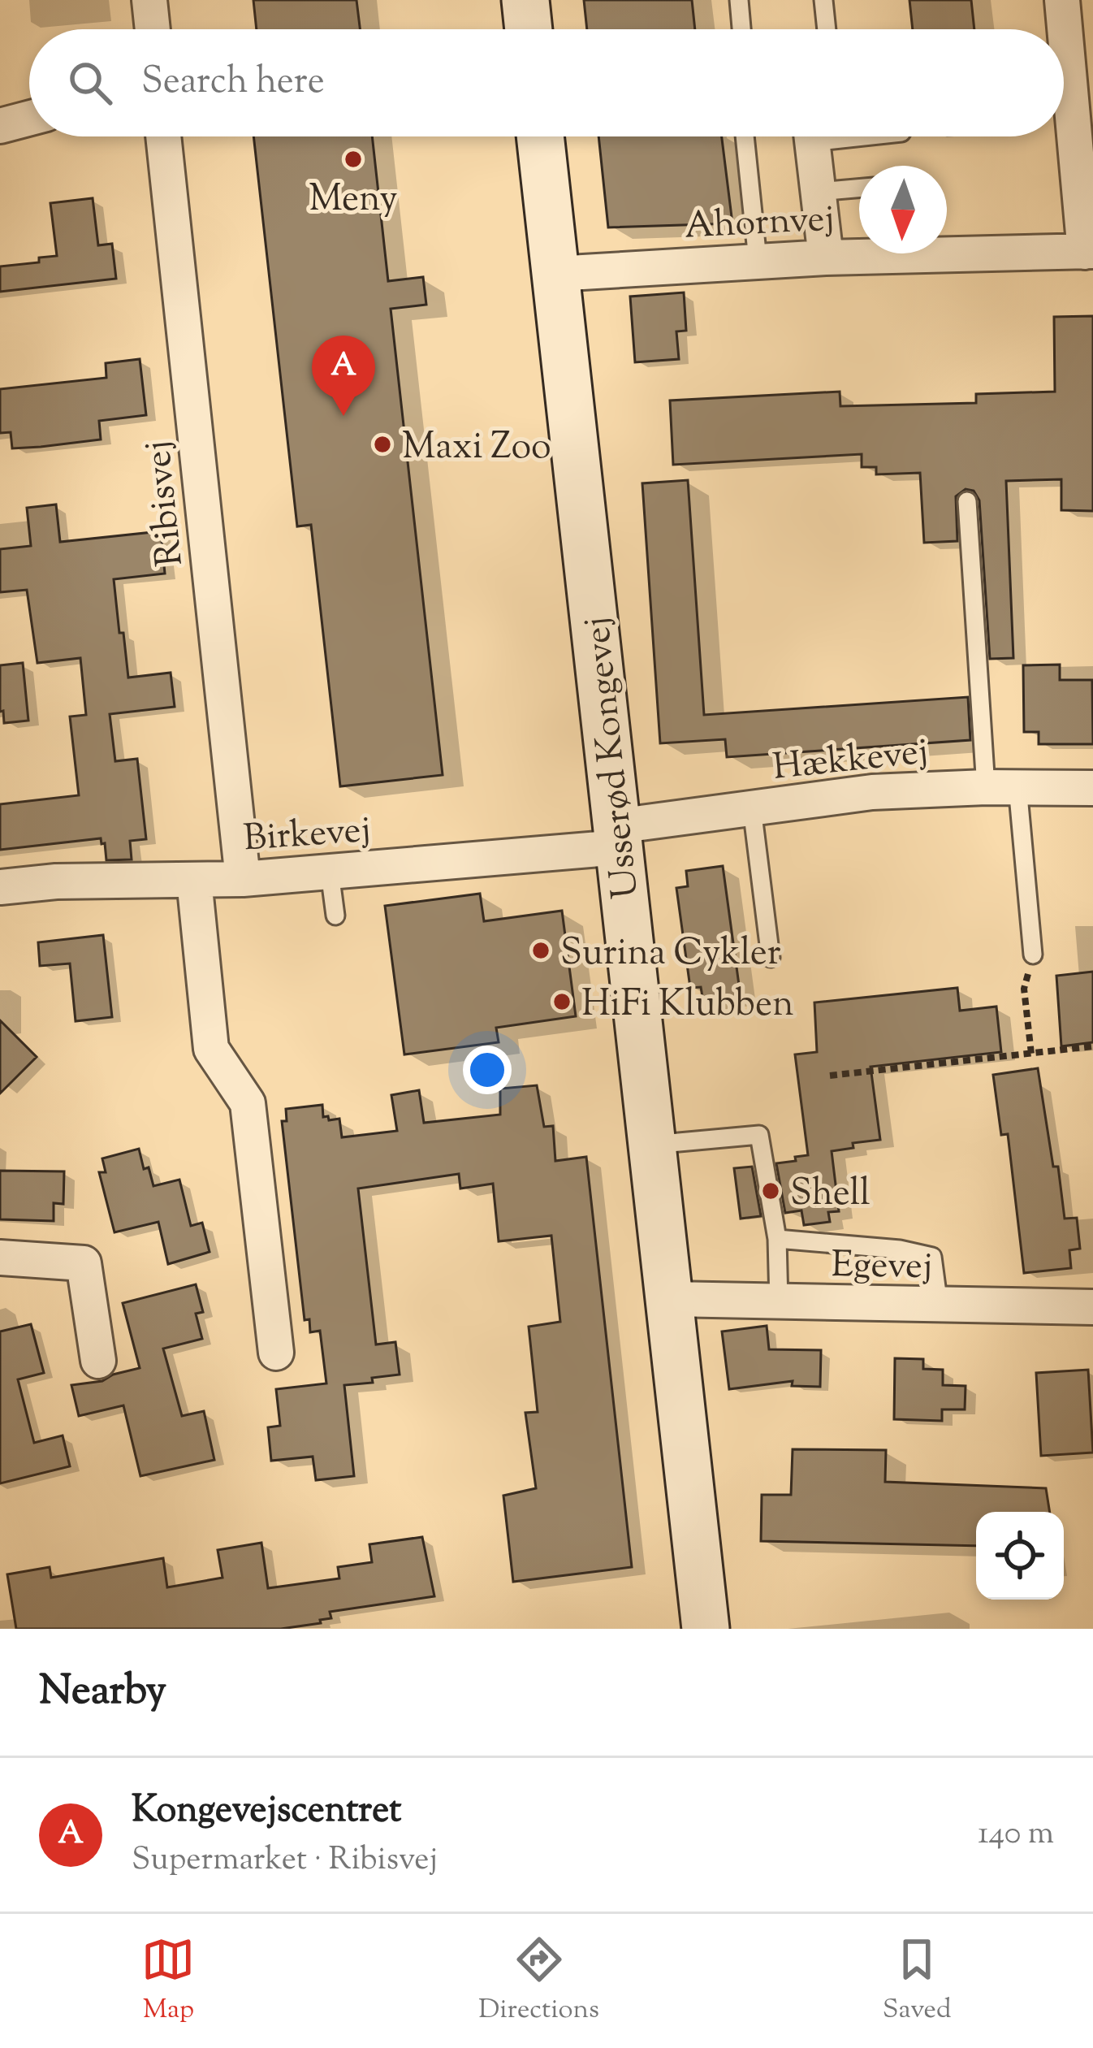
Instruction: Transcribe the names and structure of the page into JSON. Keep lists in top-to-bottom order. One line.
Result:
{"streets":{"main road":["Usserød Kongevej"],"street":["Ahornvej","Ribisvej","Hækkevej","Birkevej","Egevej"]},"crossings":[["Ahornvej","Usserød Kongevej"],["Ribisvej","Birkevej"],["Hækkevej","Usserød Kongevej"],["Hækkevej","Birkevej"],["Usserød Kongevej","Birkevej"],["Usserød Kongevej","Egevej"]],"places":["Meny","Maxi Zoo","Surina Cykler","HiFi Klubben","Shell"],"north":"bottom","page":{"search":"Search here","pins":"A","heading":"Nearby","list":[{"mark":"A","name":"Kongevejscentret","note":"Supermarket · Ribisvej","value":"140 m"}],"nav":["Map","Directions","Saved"]}}
